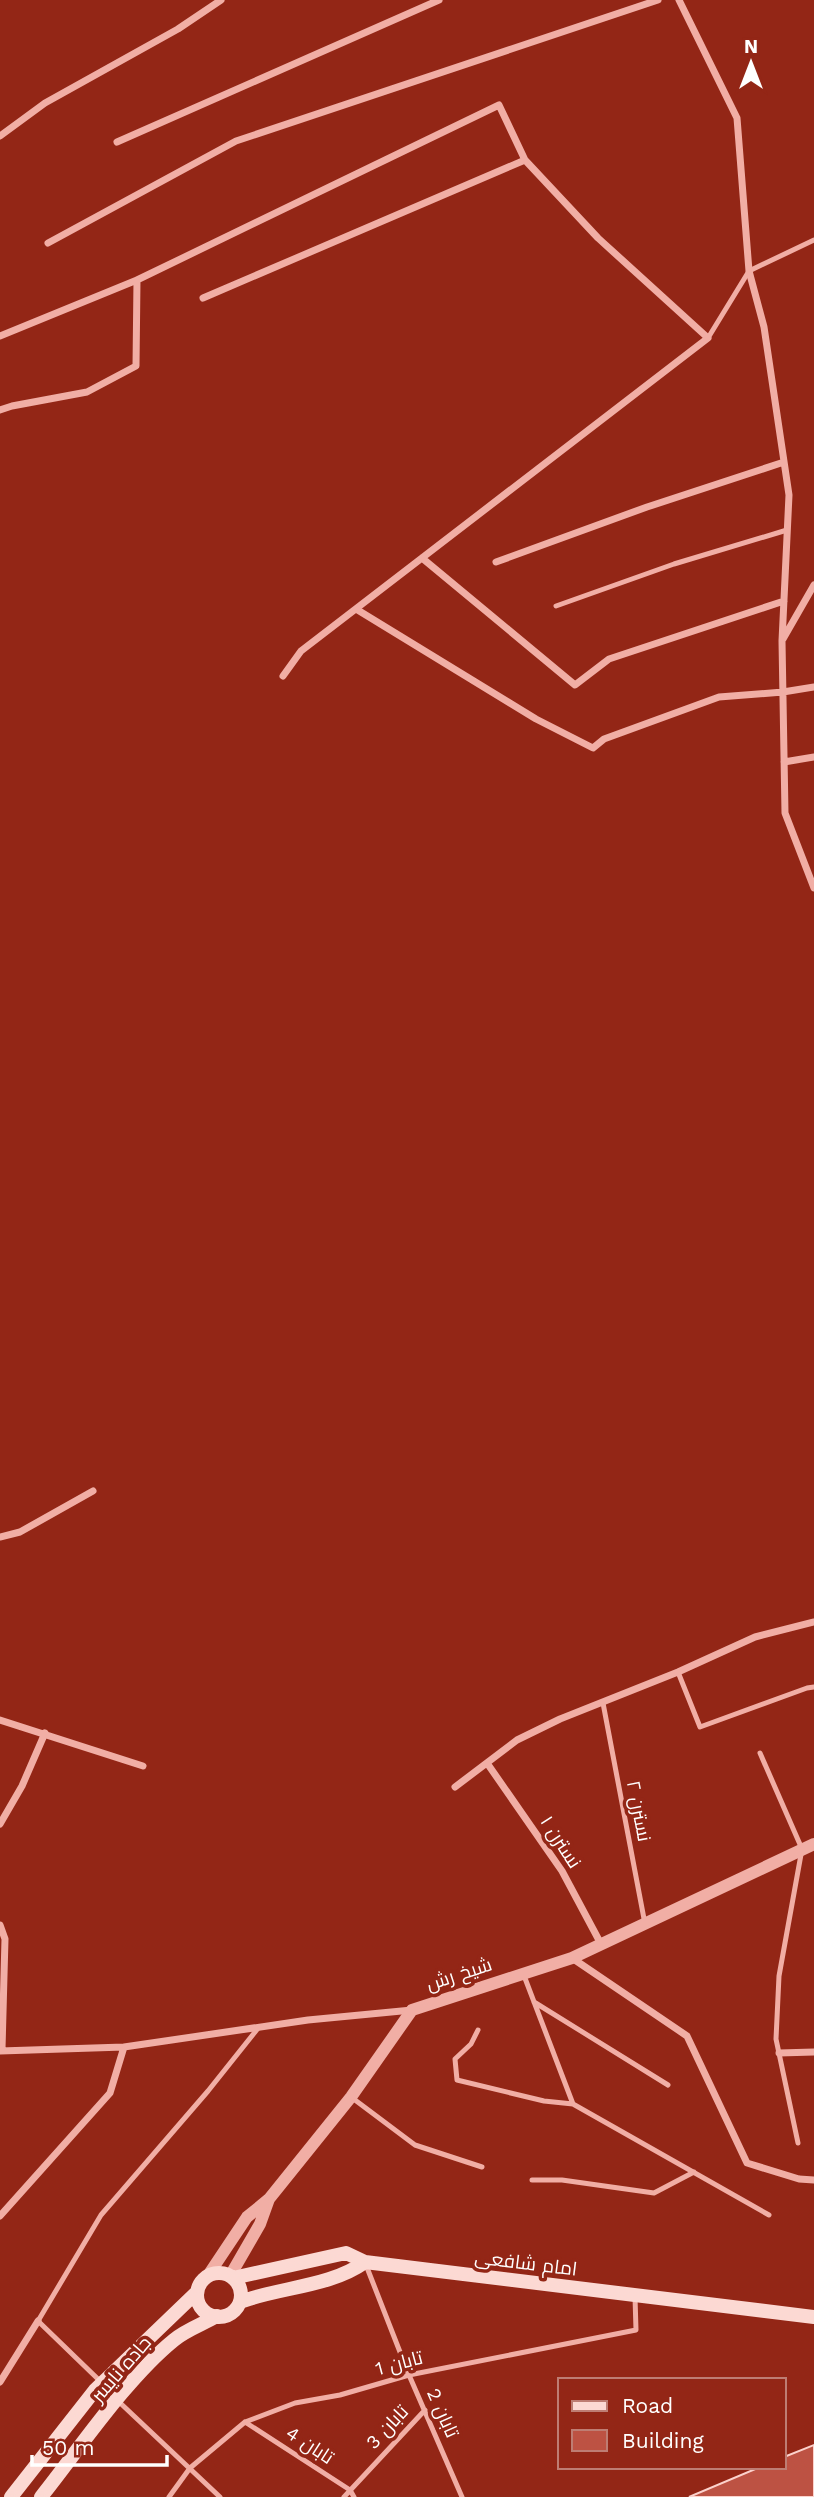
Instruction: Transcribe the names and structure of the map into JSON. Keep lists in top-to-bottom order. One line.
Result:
{"streets":{"main road":["امام شافعی","جاده نایسر"],"street":["نسترن ۱","شیخ رش"],"lane":["نسترن ۲","تابان 1","تابان 2","تابان 3","تابان 4"]},"crossings":[["نسترن ۲","شیخ رش"],["نسترن ۱","شیخ رش"],["شیخ رش","امام شافعی"],["شیخ رش","جاده نایسر"],["امام شافعی","تابان 1"],["امام شافعی","جاده نایسر"],["امام شافعی","تابان 2"],["تابان 1","تابان 2"],["تابان 1","تابان 4"],["تابان 2","تابان 3"],["تابان 3","تابان 4"]],"legend":["Road","Building"],"scale_bar":"50 m","north":"top"}
